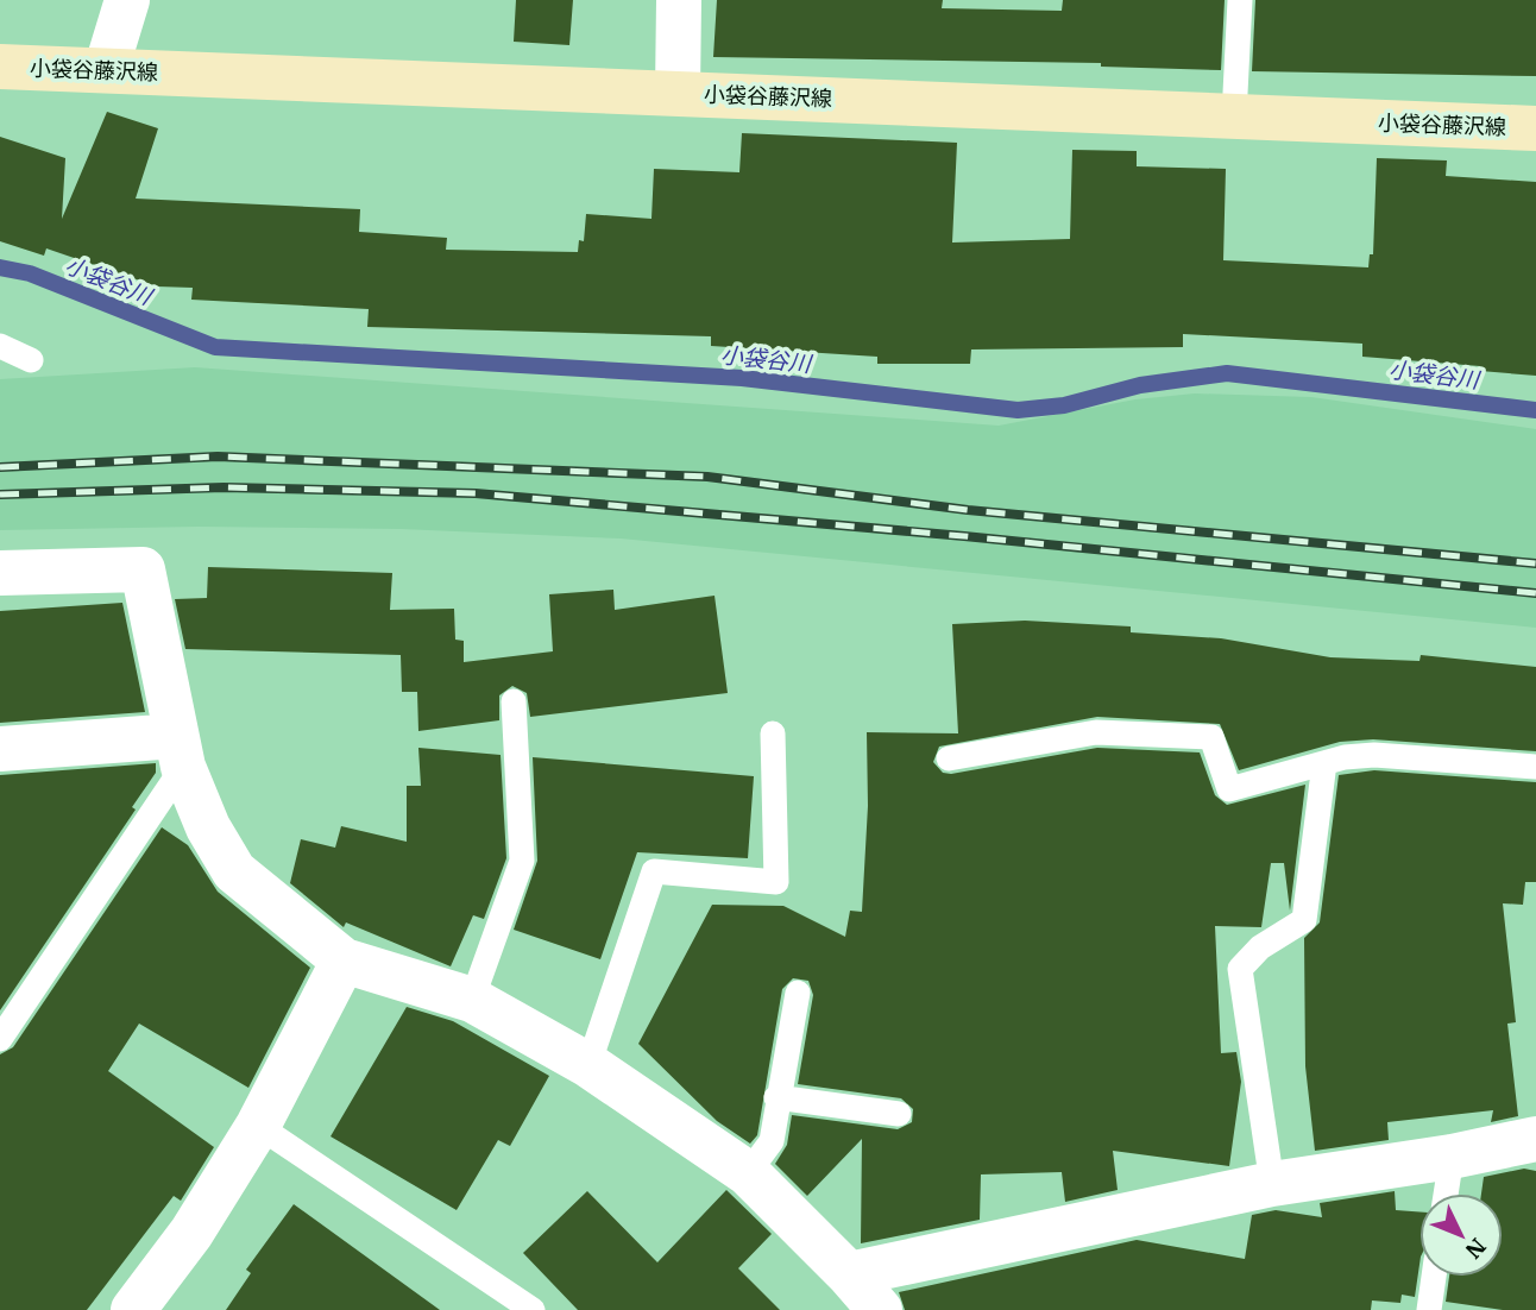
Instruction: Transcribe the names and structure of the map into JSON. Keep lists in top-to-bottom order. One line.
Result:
{"streets":{"main road":["小袋谷藤沢線"]},"water":["小袋谷川"],"north":"bottom right"}
